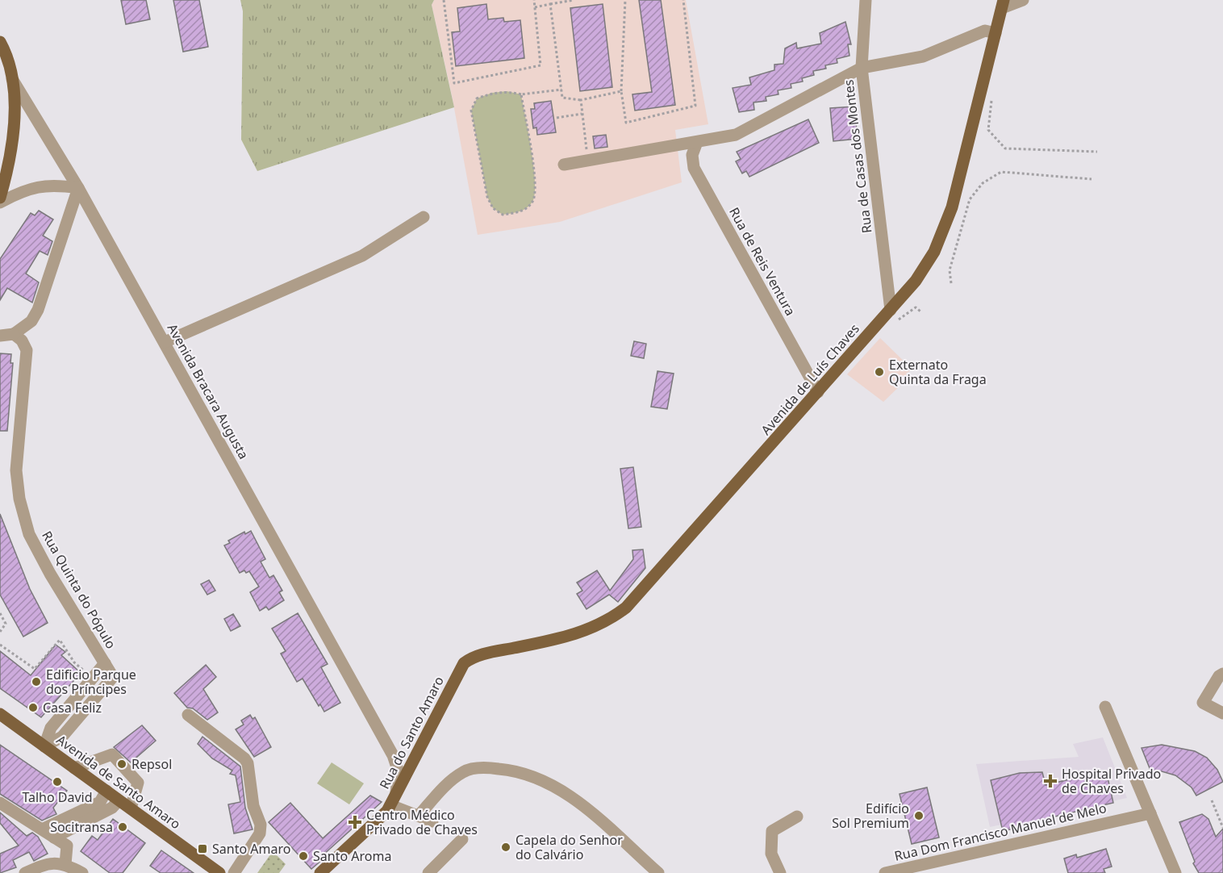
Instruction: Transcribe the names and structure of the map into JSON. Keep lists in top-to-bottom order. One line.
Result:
{"streets":{"main road":["Avenida de Luís Chaves","Avenida Bracara Augusta","Rua do Santo Amaro","Avenida de Santo Amaro"],"street":["Rua de Casas dos Montes","Rua de Reis Ventura","Rua Quinta do Pópulo","Rua Dom Francisco Manuel de Melo"]},"crossings":[["Rua de Casas dos Montes","Avenida de Luís Chaves"],["Rua de Reis Ventura","Avenida de Luís Chaves"],["Avenida de Luís Chaves","Rua do Santo Amaro"],["Avenida Bracara Augusta","Rua do Santo Amaro"],["Rua Quinta do Pópulo","Avenida de Santo Amaro"]],"places":{"other":["Externato Quinta da Fraga","Edificio Parque dos Príncipes","Casa Feliz","Repsol","Talho David","Edifício Sol Premium","Socitransa","Capela do Senhor do Calvário","Santo Aroma"],"health":["Hospital Privado de Chaves","Centro Médico Privado de Chaves"],"transit":["Santo Amaro"]}}
